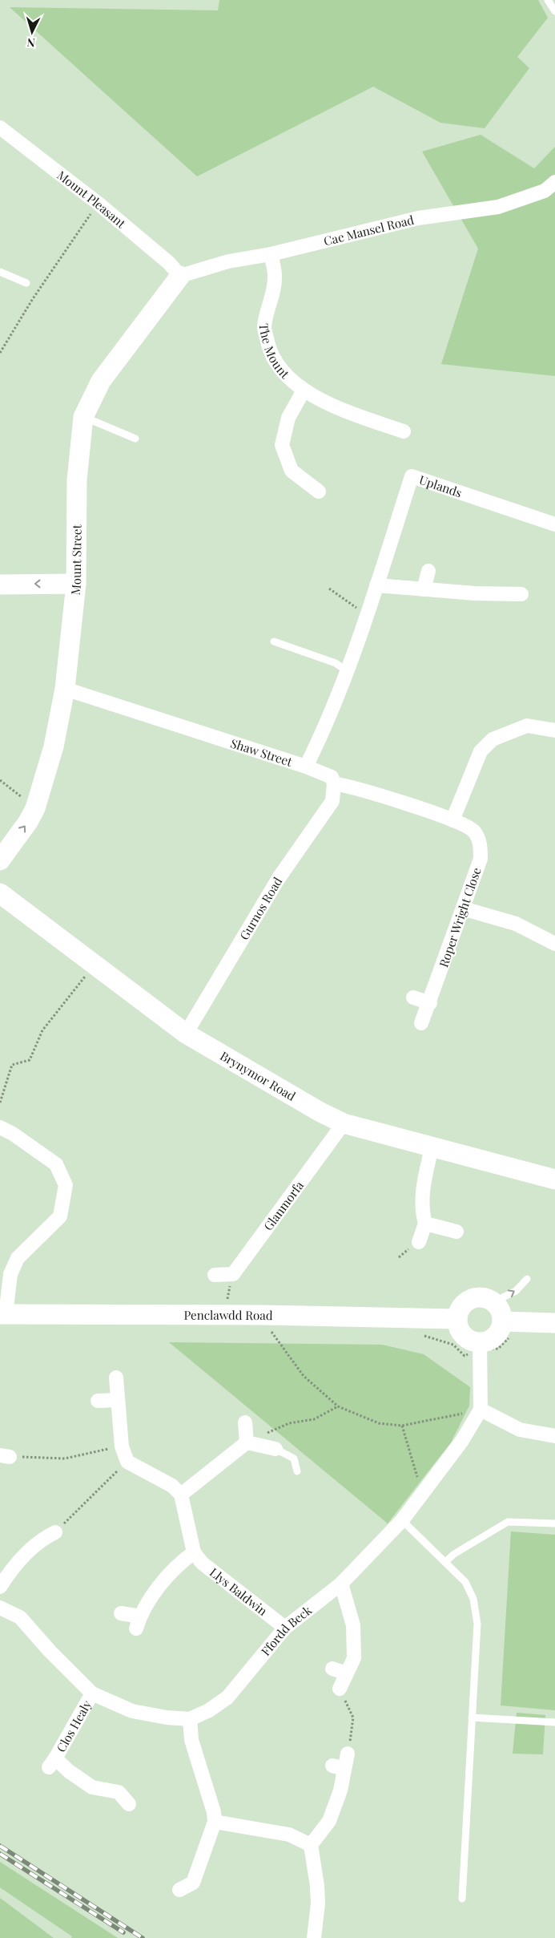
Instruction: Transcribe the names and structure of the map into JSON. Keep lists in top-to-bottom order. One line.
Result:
{"streets":{"street":["Mount Pleasant","Cae Mansel Road","The Mount","Uplands","Mount Street","Shaw Street","Gurnos Road","Roper Wright Close","Brynymor Road","Glanmorfa","Penclawdd Road","Llys Baldwin","Ffordd Beck","Clos Healy"]},"crossings":[["Mount Pleasant","Cae Mansel Road"],["Mount Pleasant","Mount Street"],["Cae Mansel Road","The Mount"],["Cae Mansel Road","Mount Street"],["Uplands","Shaw Street"],["Mount Street","Shaw Street"],["Shaw Street","Gurnos Road"],["Shaw Street","Roper Wright Close"],["Gurnos Road","Brynymor Road"],["Brynymor Road","Glanmorfa"],["Llys Baldwin","Ffordd Beck"],["Ffordd Beck","Clos Healy"]],"north":"bottom"}
